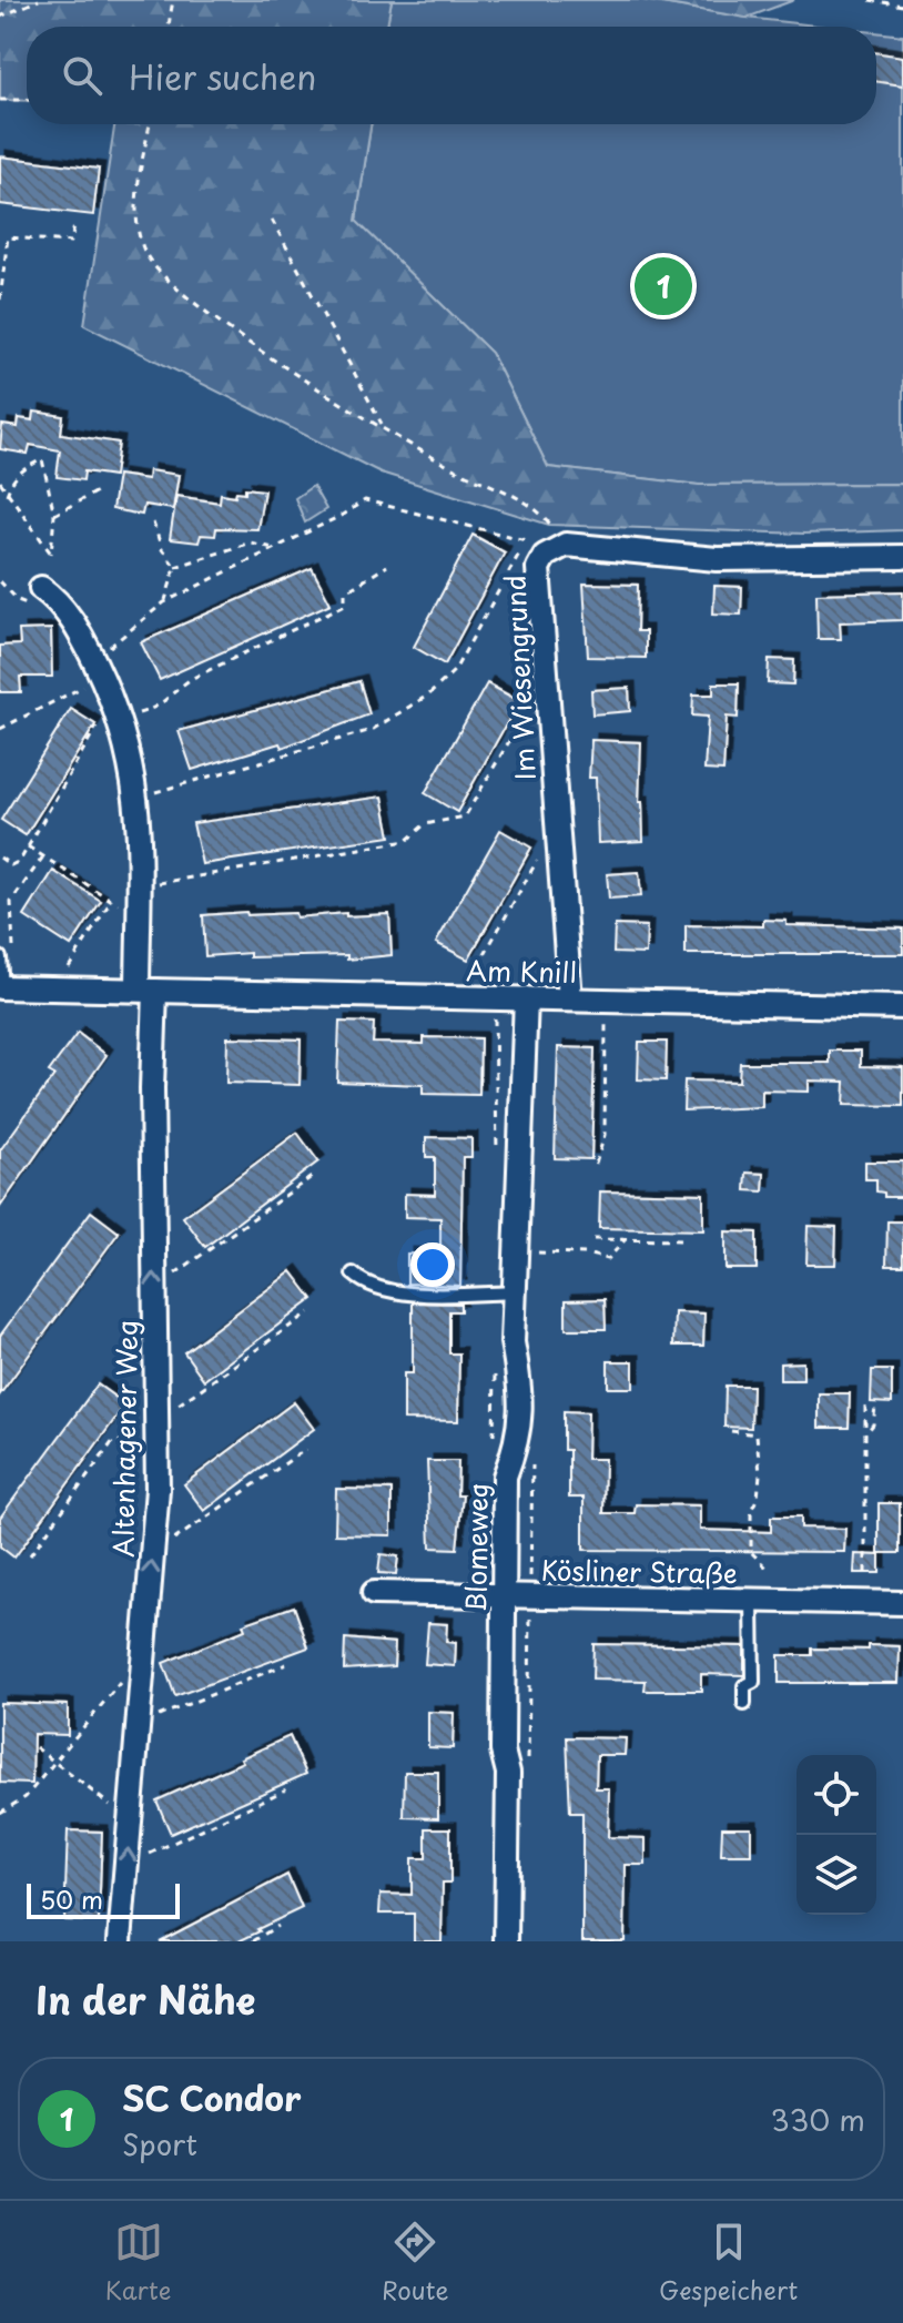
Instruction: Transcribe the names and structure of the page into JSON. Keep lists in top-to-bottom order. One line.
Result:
{"streets":{"street":["Im Wiesengrund","Am Knill","Altenhagener Weg","Blomeweg","Kösliner Straße"]},"crossings":[["Im Wiesengrund","Am Knill"],["Am Knill","Altenhagener Weg"],["Am Knill","Blomeweg"],["Blomeweg","Kösliner Straße"]],"one_way":["Altenhagener Weg"],"scale_bar":"50 m","page":{"search":"Hier suchen","pins":"1","scale":"50 m","heading":"In der Nähe","list":[{"mark":"1","name":"SC Condor","note":"Sport","value":"330 m"}],"nav":["Karte","Route","Gespeichert"]}}
